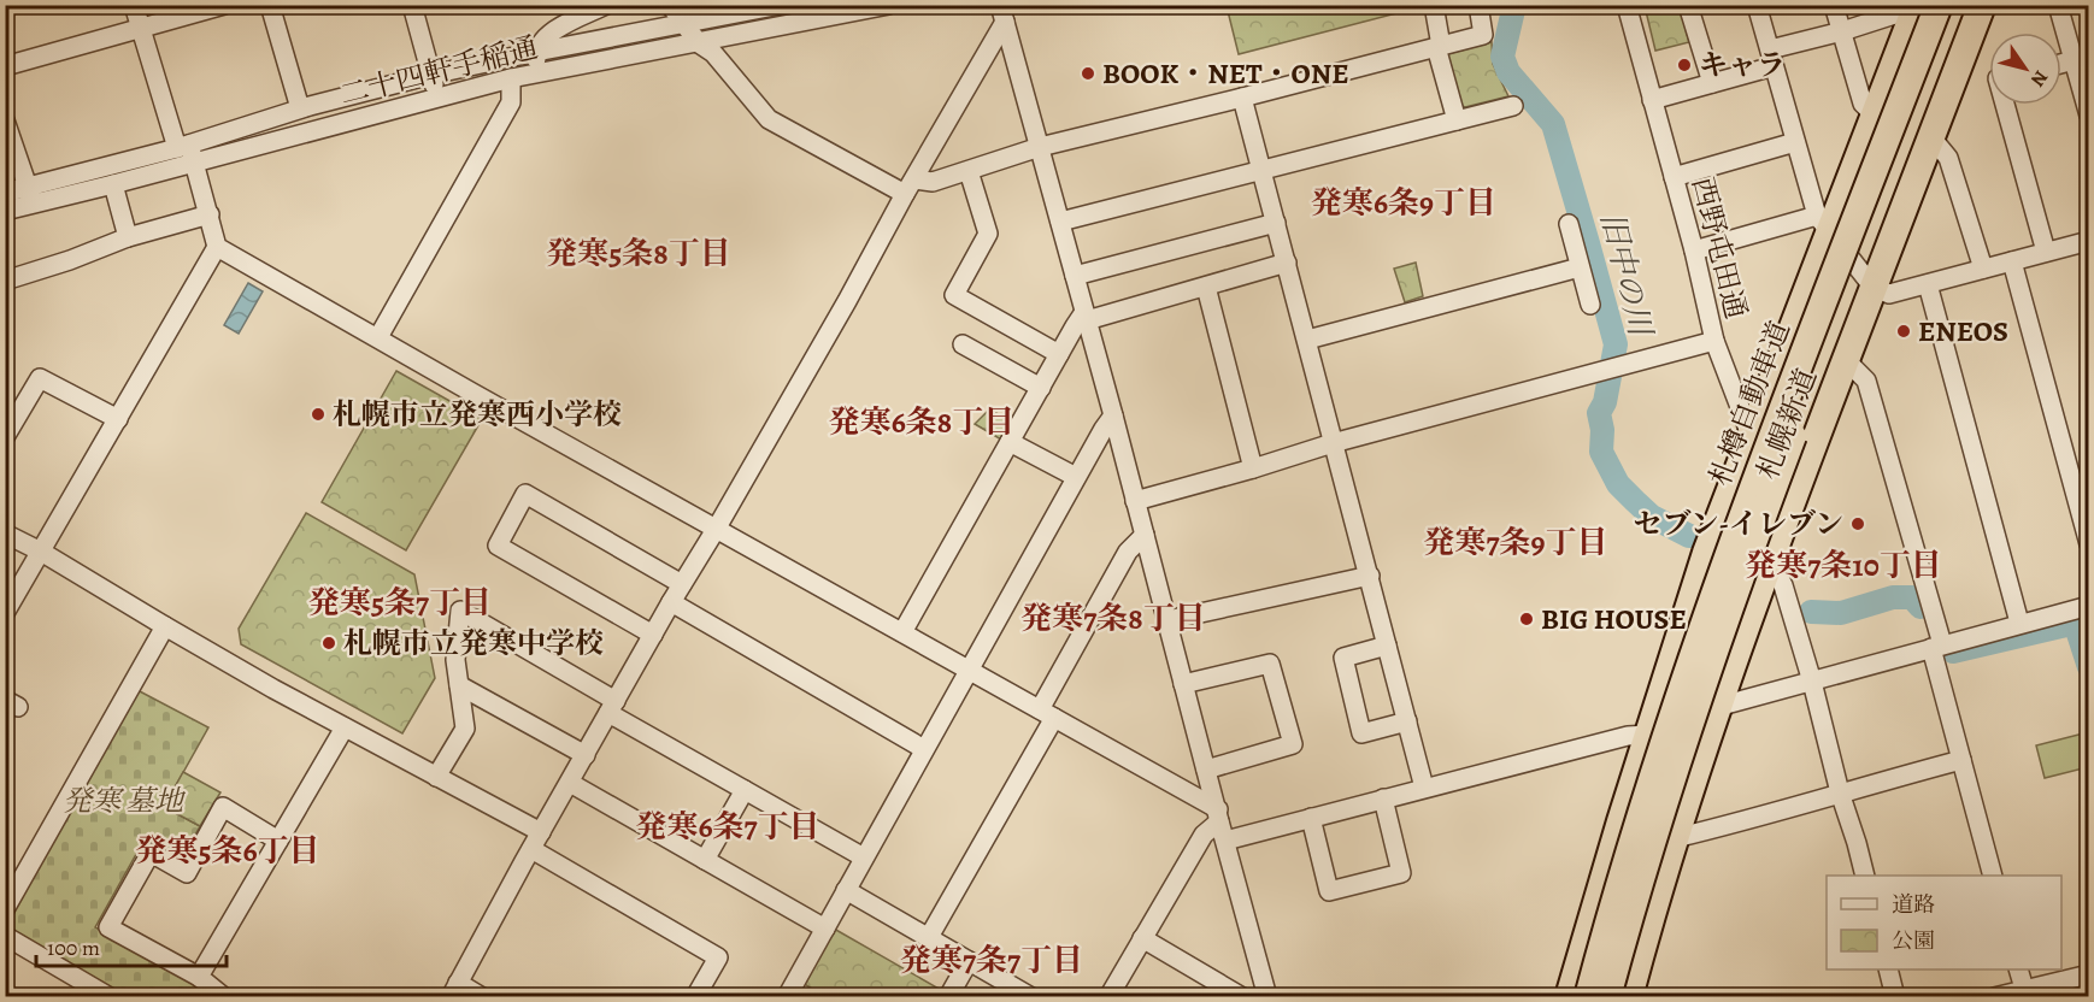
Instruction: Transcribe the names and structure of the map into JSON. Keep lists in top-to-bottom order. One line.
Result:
{"streets":{"highway":["札樽自動車道","札幌新道"],"street":["二十四軒手稲通","西野屯田通"]},"crossings":[["西野屯田通","札幌新道"],["札樽自動車道","札幌新道"]],"districts":["発寒6条9丁目","発寒5条8丁目","発寒6条8丁目","発寒7条9丁目","発寒7条10丁目","発寒5条7丁目","発寒7条8丁目","発寒6条7丁目","発寒5条6丁目","発寒7条7丁目"],"water":["旧中の川"],"parks":["発寒 墓地"],"places":["キャラ","BOOK・NET・ONE","ENEOS","札幌市立発寒西小学校","セブン-イレブン","BIG HOUSE","札幌市立発寒中学校"],"legend":["道路","公園"],"scale_bar":"100 m","north":"bottom right"}
